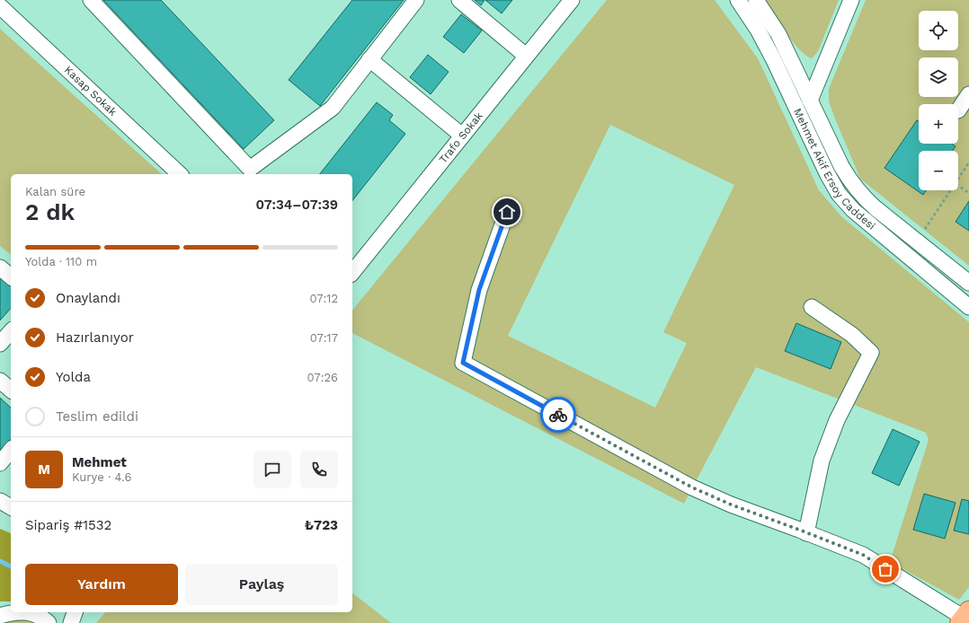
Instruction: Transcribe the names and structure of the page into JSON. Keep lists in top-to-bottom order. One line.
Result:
{"streets":{"street":["Kasap Sokak","Trafo Sokak","Mehmet Akif Ersoy Caddesi"]},"page":{"map_buttons":["+","−"],"heading":["2 dk","Kalan süre","07:34–07:39"],"panel":["Mehmet","Kurye · 4.6","Sipariş #1532","₺723"],"bar":"Yolda · 110 m","list":[["Onaylandı","07:12"],["Hazırlanıyor","07:17"],["Yolda","07:26"],"Teslim edildi"],"round":"M","buttons":["Yardım","Paylaş"]}}
